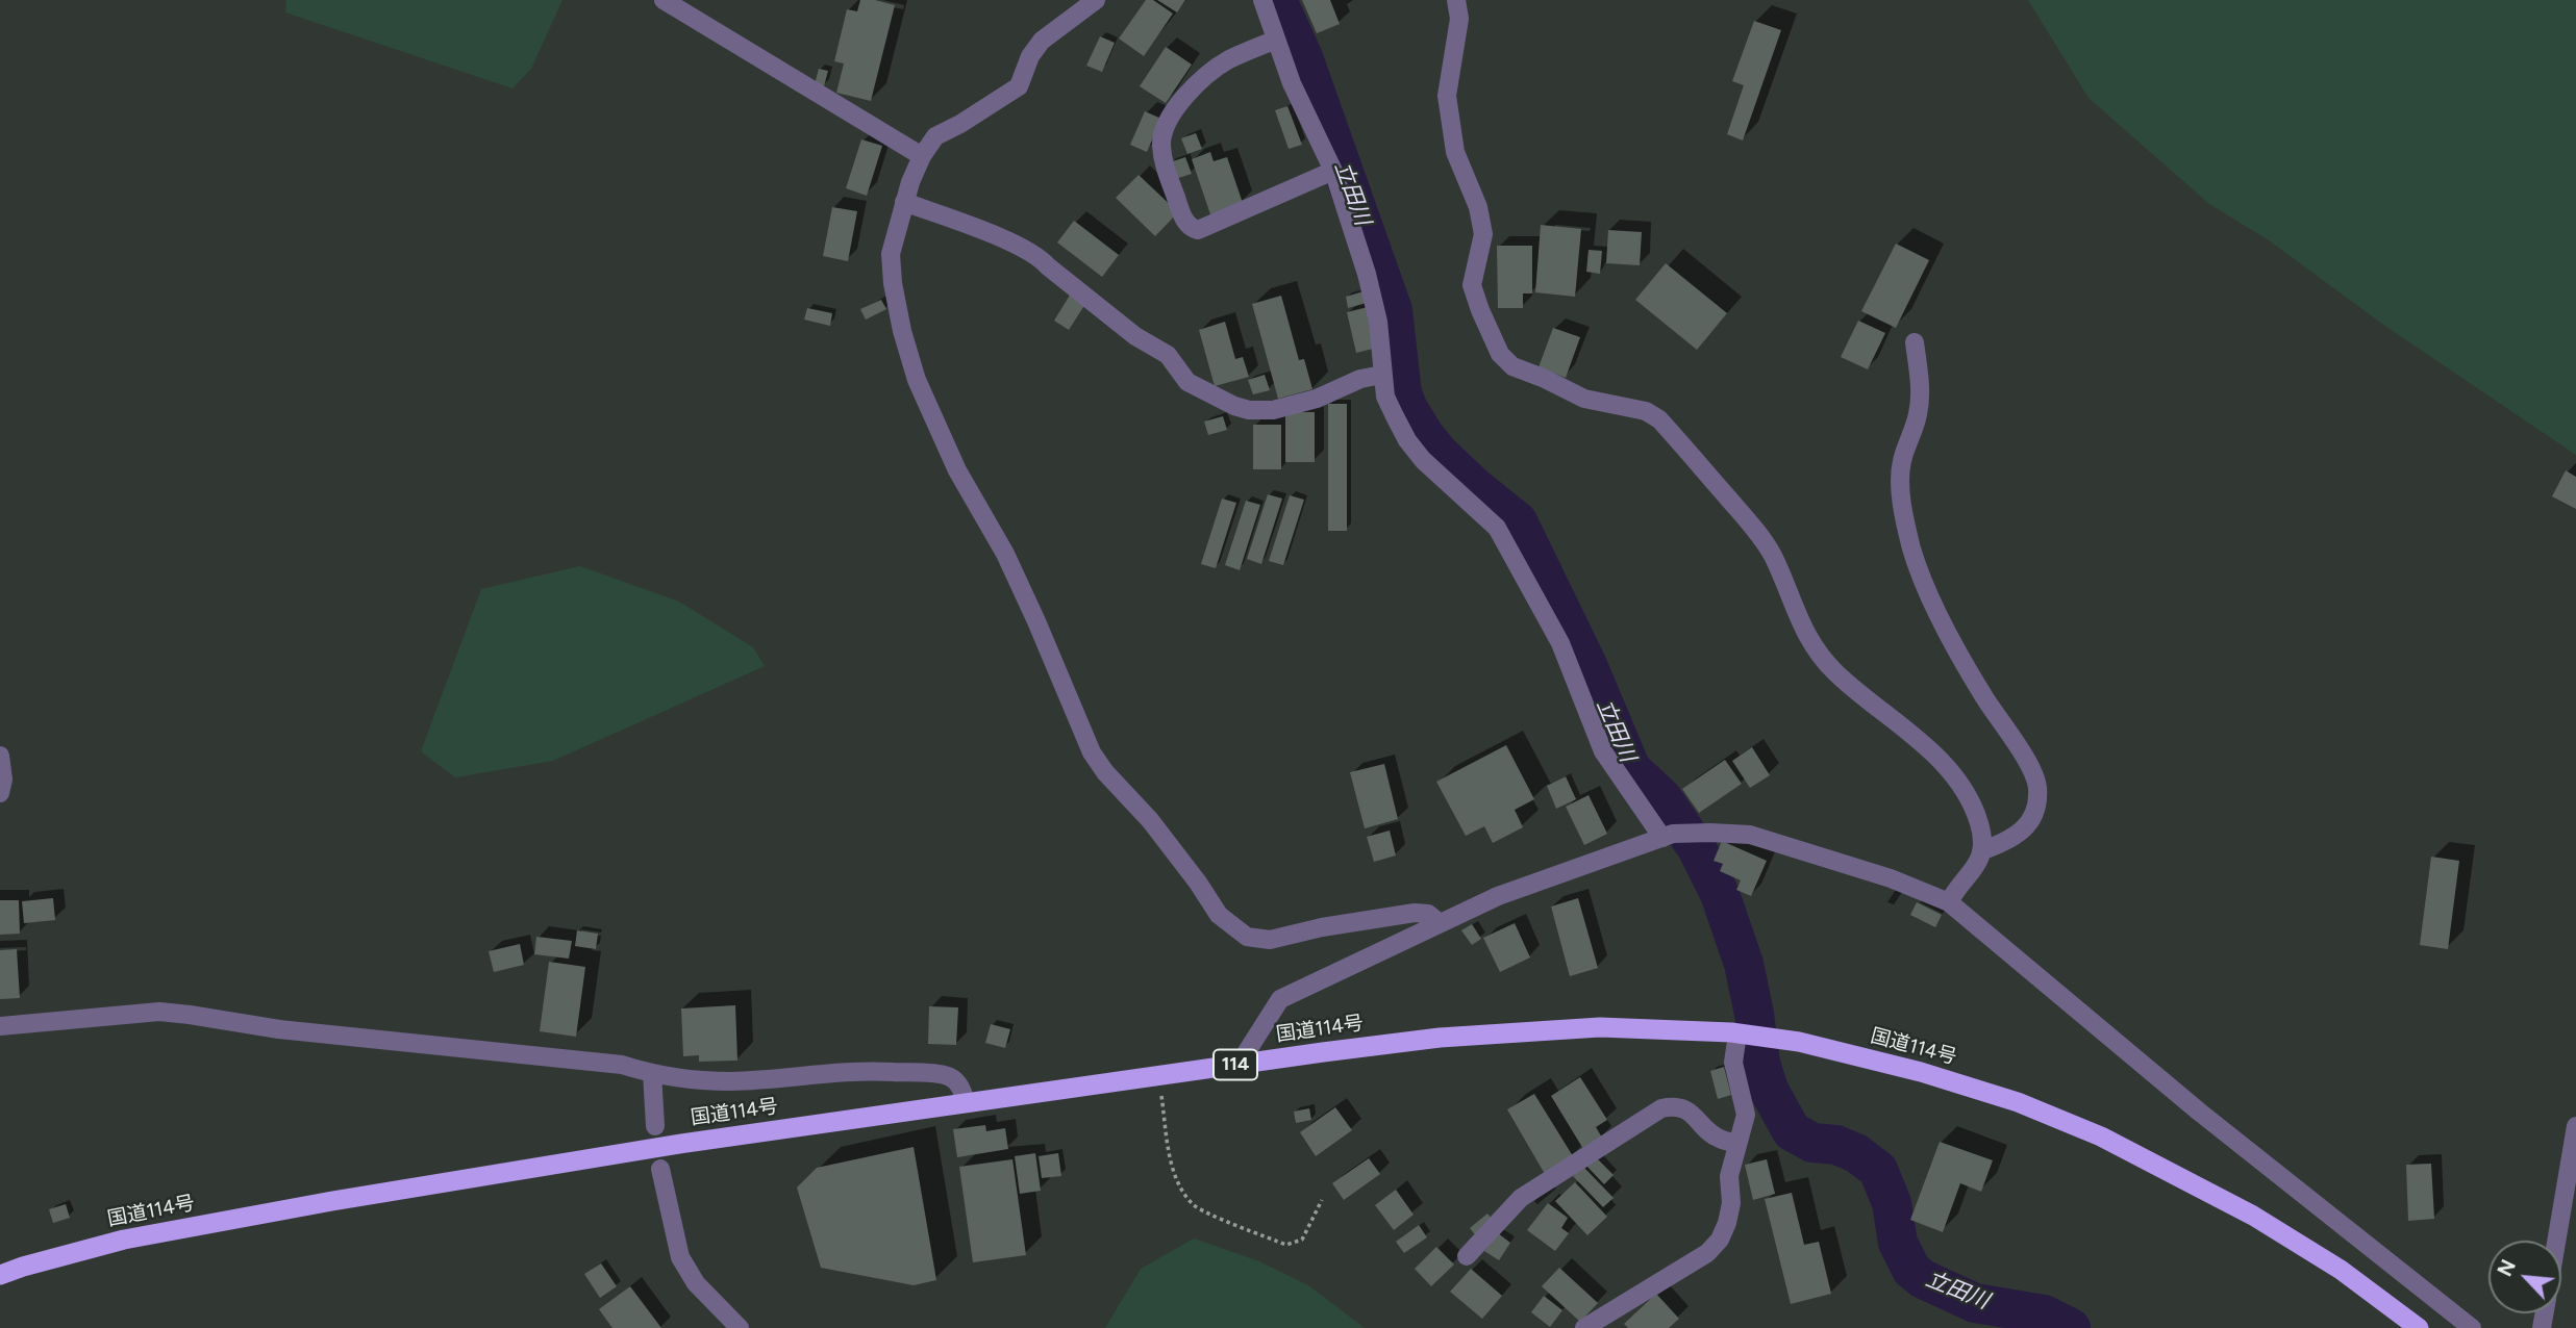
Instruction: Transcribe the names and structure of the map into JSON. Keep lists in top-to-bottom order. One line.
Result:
{"streets":{"highway":["国道114号","114"]},"water":["立田川"],"north":"top left"}
